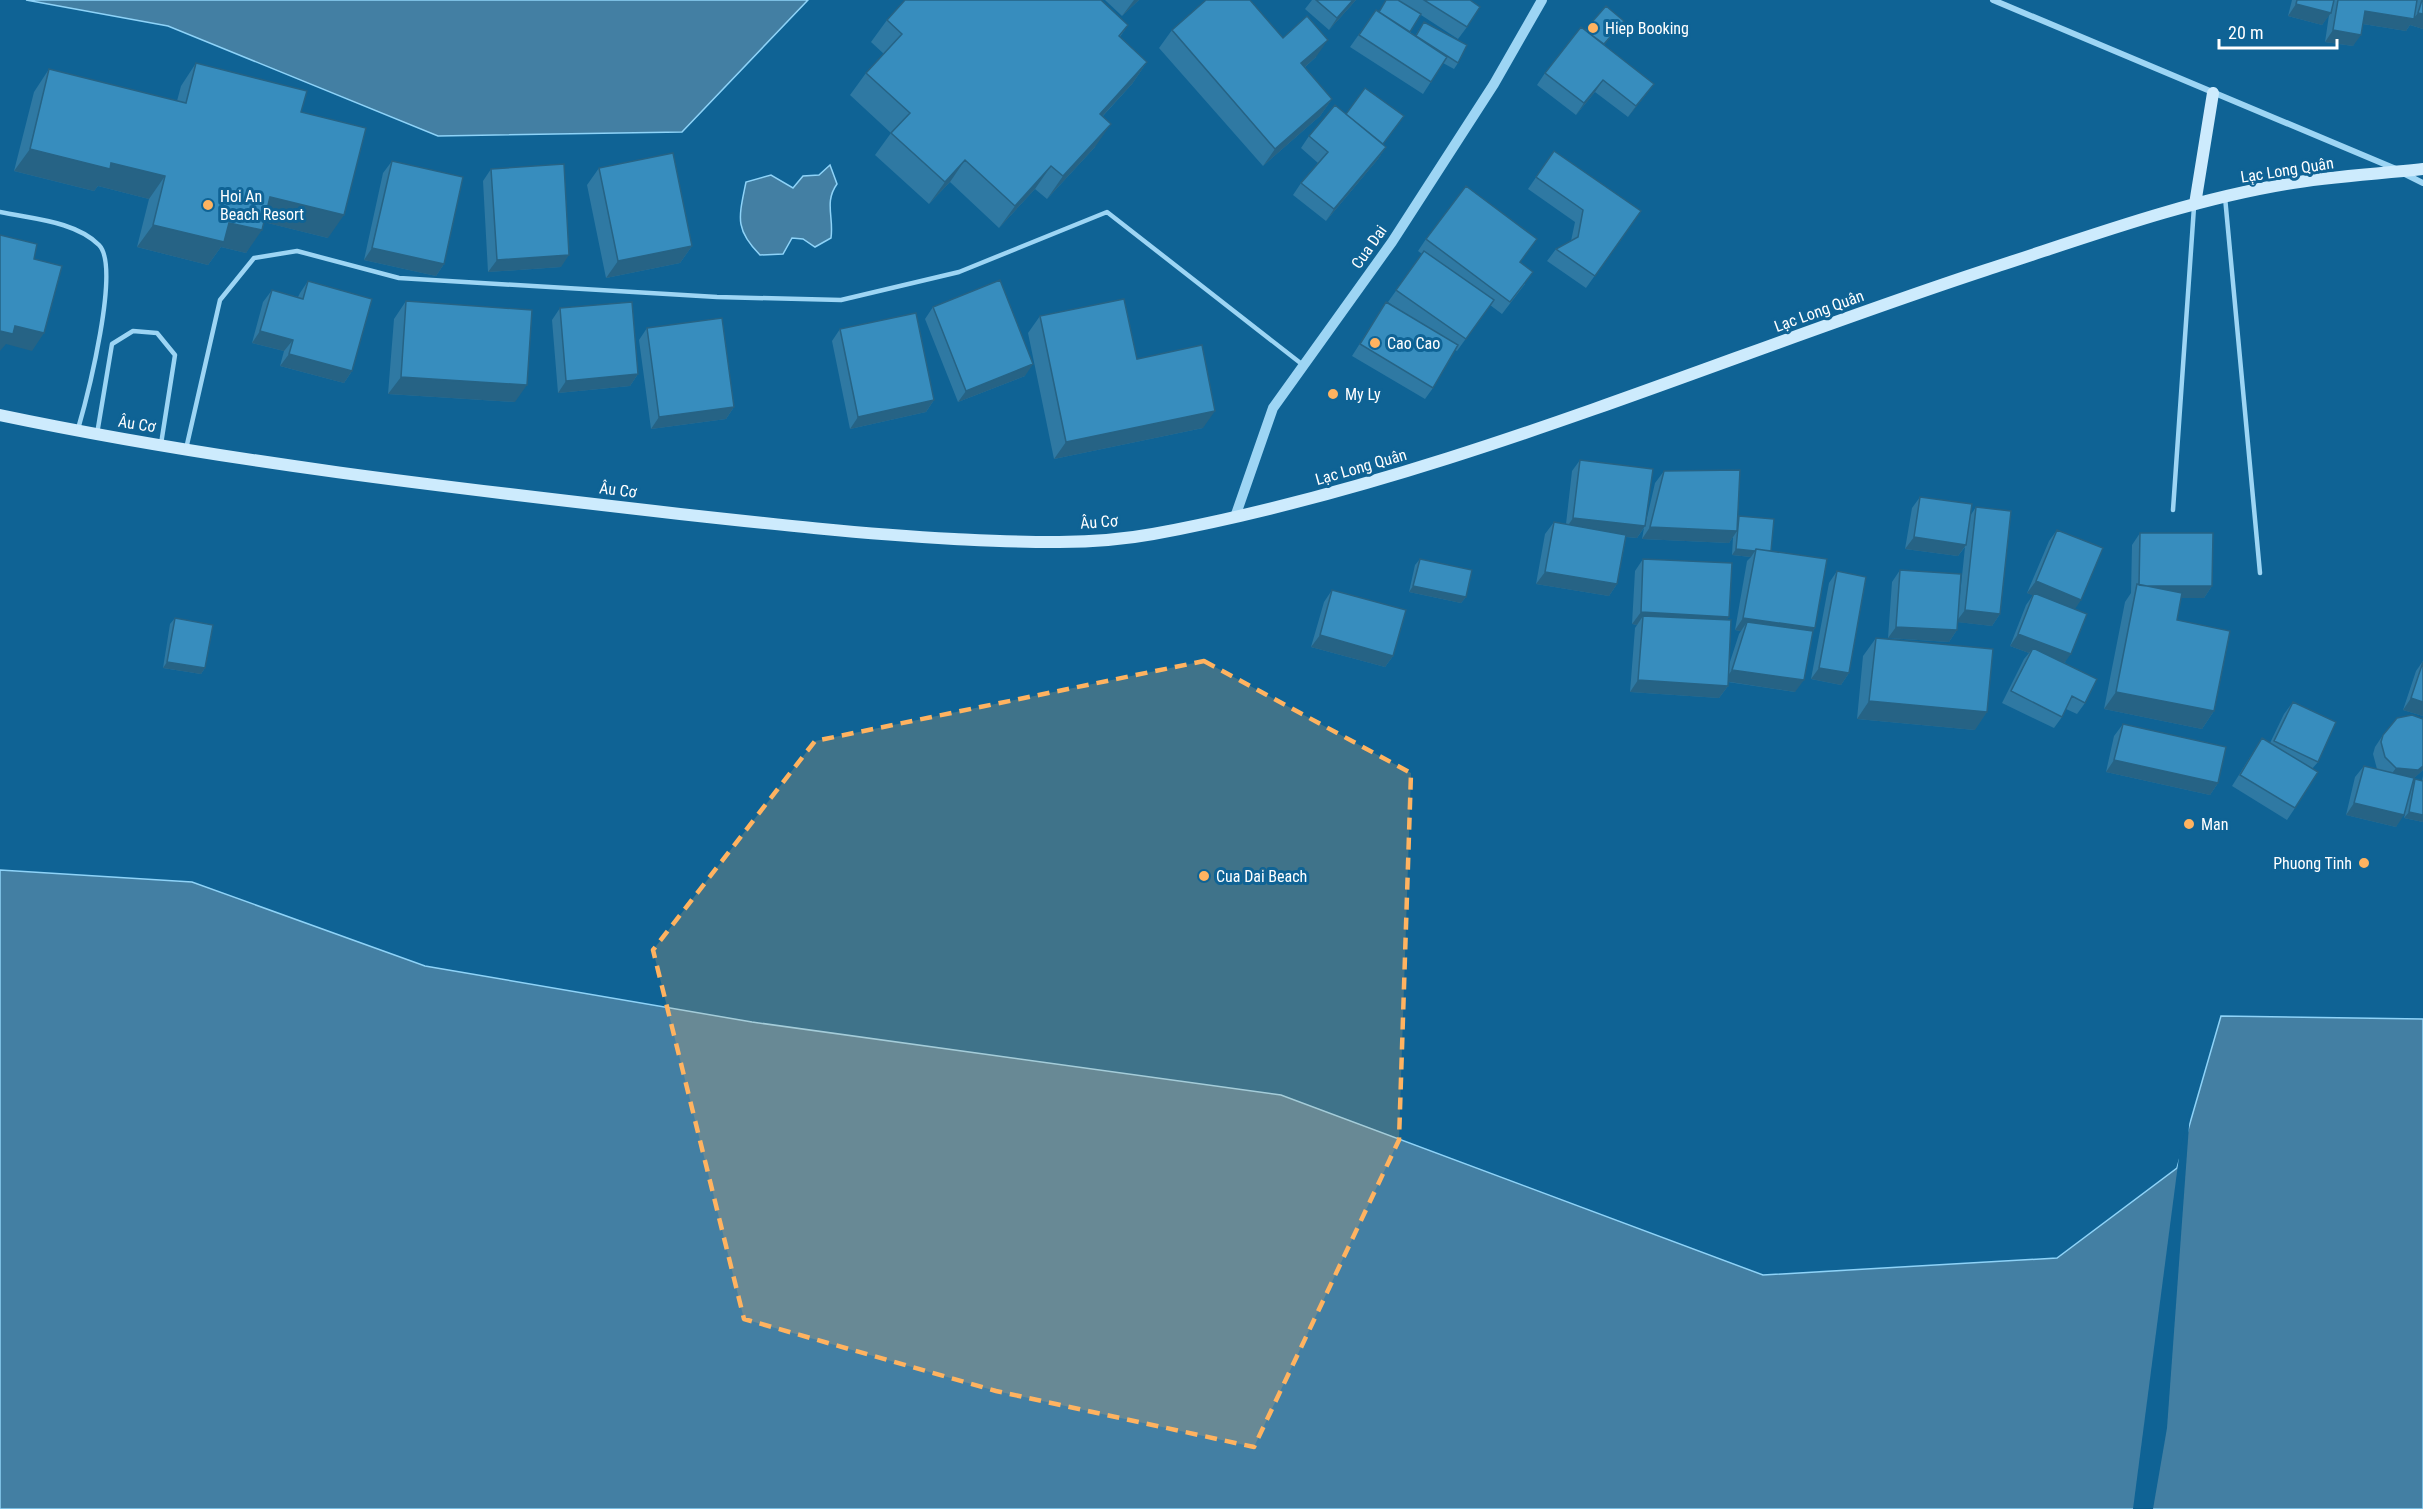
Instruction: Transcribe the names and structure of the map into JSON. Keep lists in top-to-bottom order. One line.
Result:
{"streets":{"main road":["Lạc Long Quân","Âu Cơ"],"street":["Cua Dai"]},"crossings":[["Lạc Long Quân","Cua Dai"],["Lạc Long Quân","Âu Cơ"],["Cua Dai","Âu Cơ"]],"places":["Hiep Booking","Hoi An Beach Resort","Cao Cao","My Ly","Man","Phuong Tinh","Cua Dai Beach"],"scale_bar":"20 m"}
